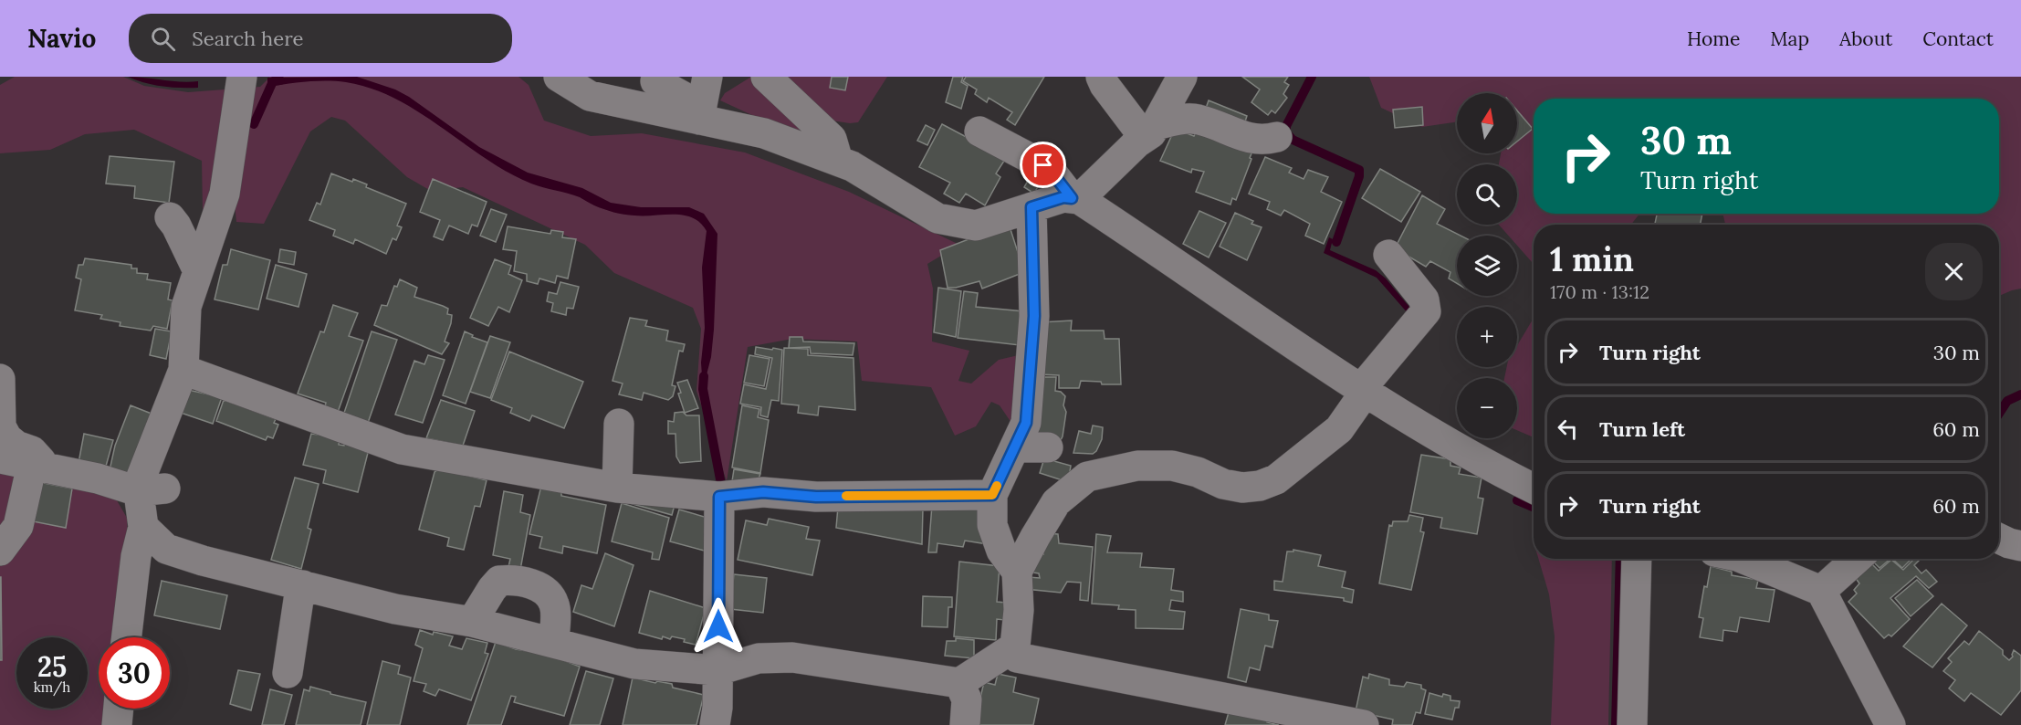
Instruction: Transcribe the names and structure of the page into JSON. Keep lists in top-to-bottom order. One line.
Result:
{"north":"top","page":{"header":"Navio","search":"Search here","nav":["Home","Map","About","Contact"],"map_buttons":["+","−"],"turn":["30 m","Turn right"],"heading":["1 min","170 m · 13:12"],"list":[{"name":"Turn right","value":"30 m"},{"name":"Turn left","value":"60 m"},{"name":"Turn right","value":"60 m"}],"speed":"25 km/h","limit":"30"}}
